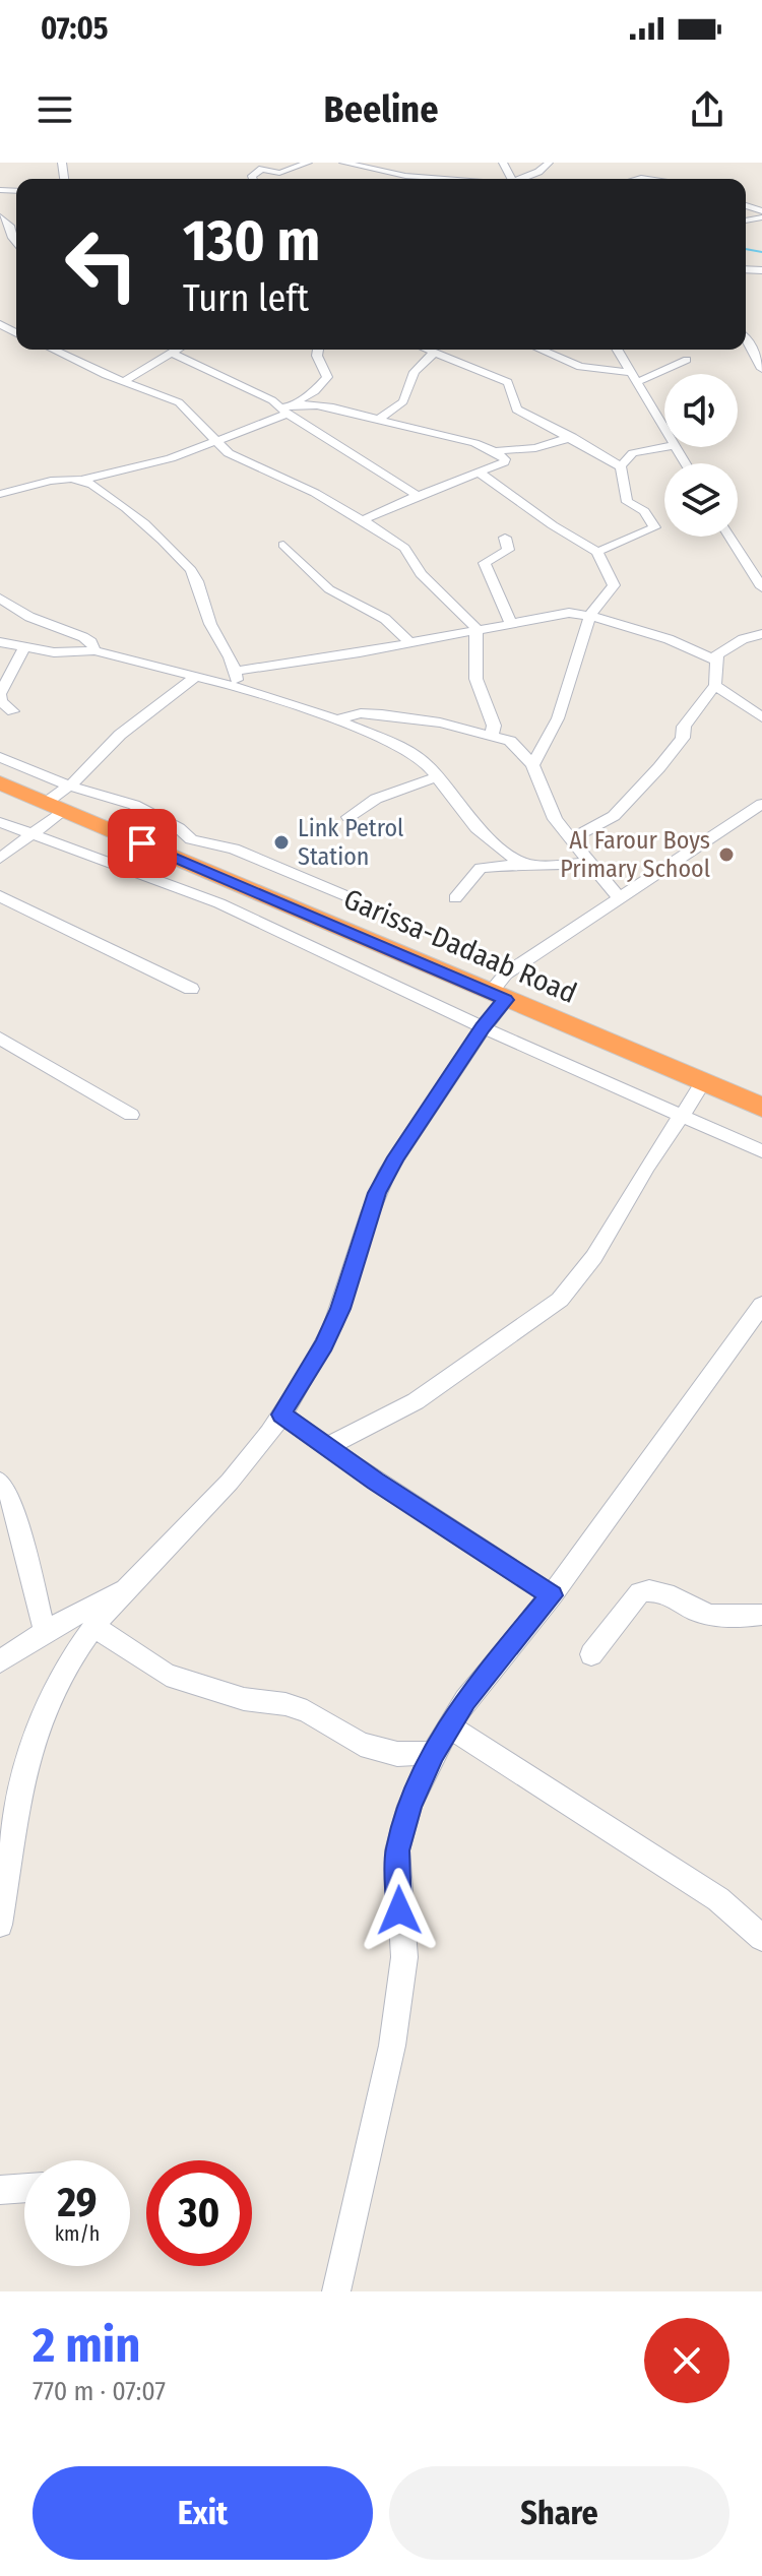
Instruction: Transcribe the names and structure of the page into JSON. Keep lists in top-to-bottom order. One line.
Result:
{"streets":{"highway":["Garissa-Dadaab Road"]},"places":["Link Petrol Station","Al Farour Boys Primary School"],"page":{"status":"07:05","header":"Beeline","turn":["130 m","Turn left"],"speed":"29 km/h","limit":"30","heading":["2 min","770 m · 07:07"],"buttons":["Exit","Share"]}}
